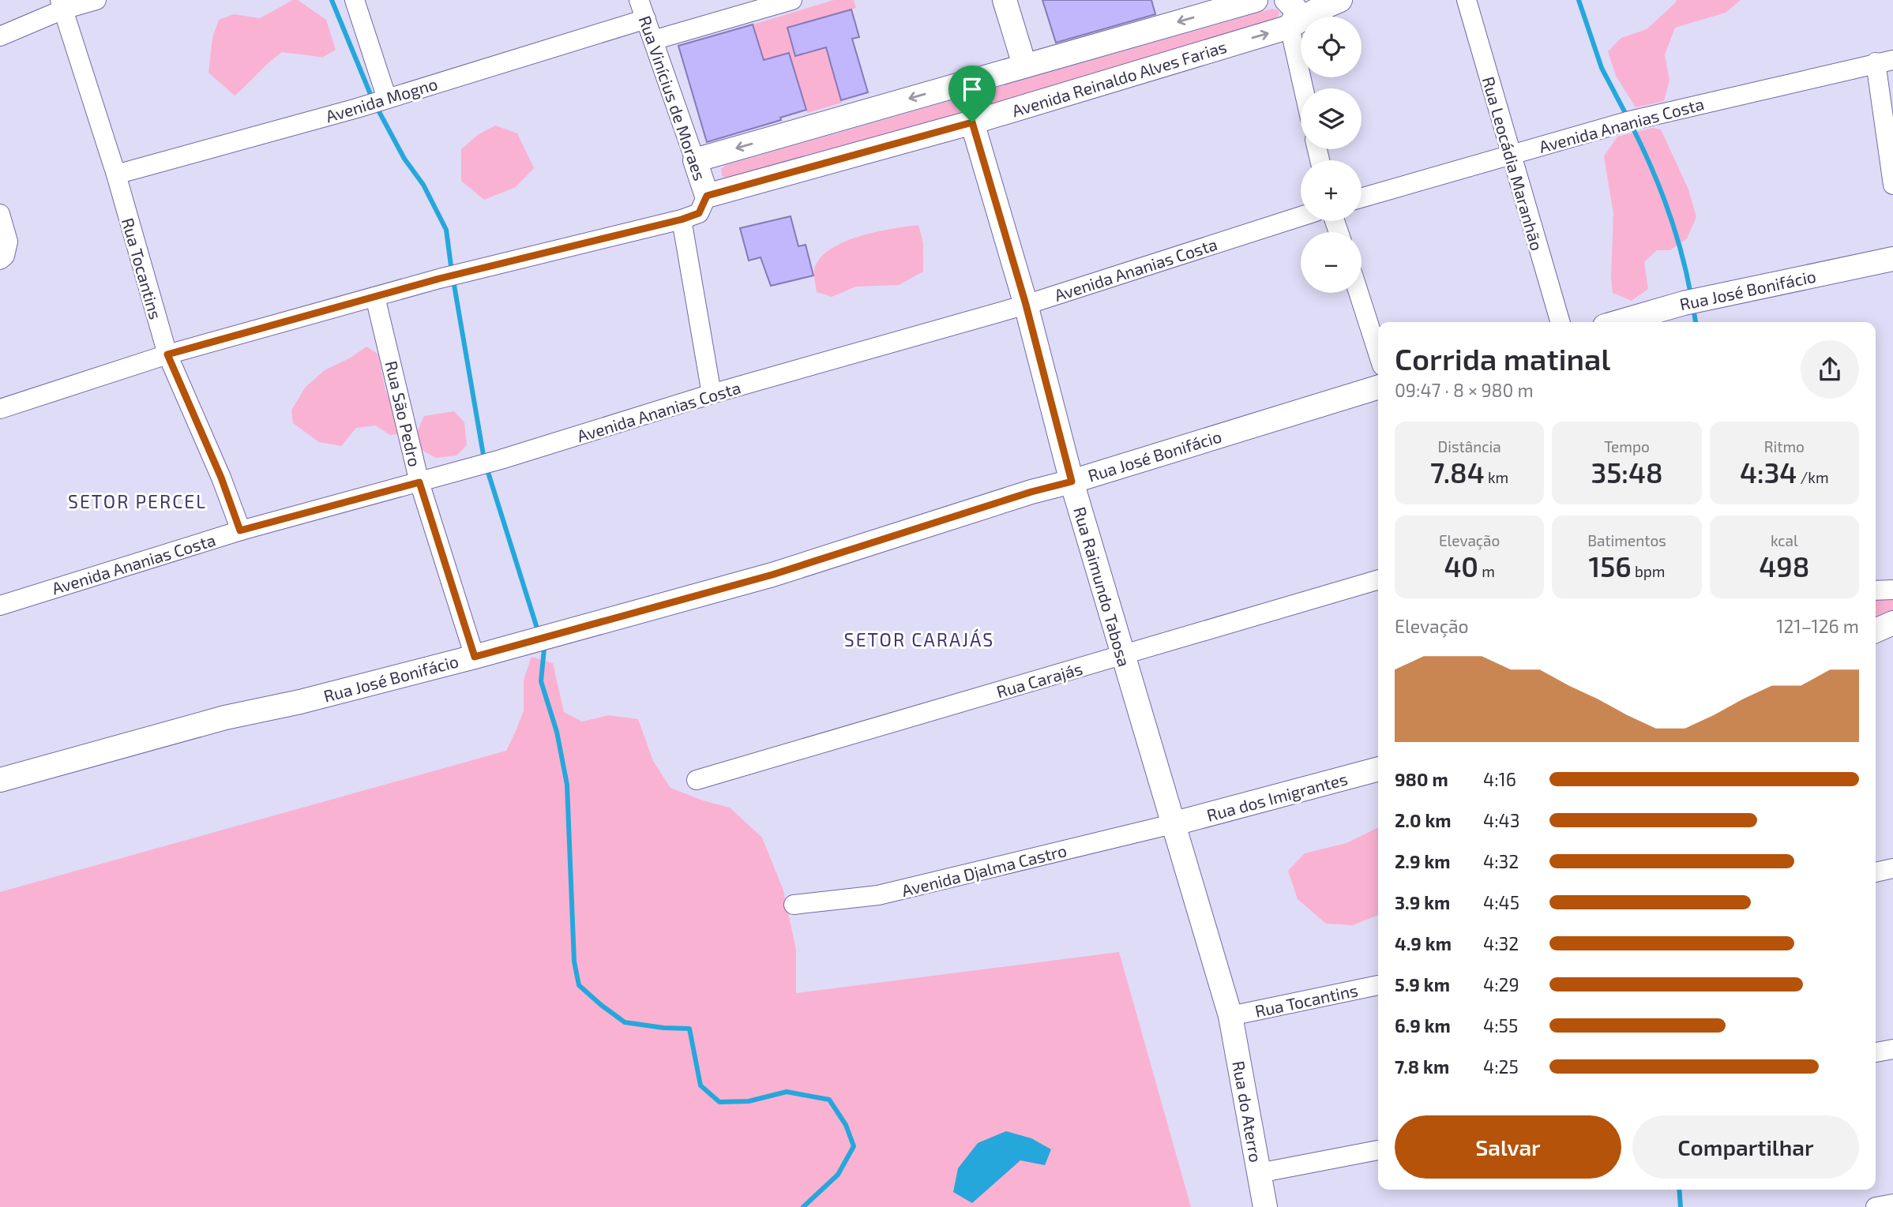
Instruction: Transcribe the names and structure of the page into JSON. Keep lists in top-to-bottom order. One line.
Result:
{"streets":{"street":["Avenida Reinaldo Alves Farias","Rua Vinícius de Moraes","Avenida Mogno","Avenida Ananias Costa","Rua Leocádia Maranhão","Rua Tocantins","Rua José Bonifácio","Rua São Pedro","Rua Raimundo Tabosa","Rua Carajás","Rua dos Imigrantes","Avenida Djalma Castro","Rua do Aterro"]},"crossings":[["Avenida Reinaldo Alves Farias","Rua Vinícius de Moraes"],["Avenida Reinaldo Alves Farias","Rua Raimundo Tabosa"],["Rua Vinícius de Moraes","Avenida Mogno"],["Avenida Mogno","Rua Tocantins"],["Avenida Ananias Costa","Rua Leocádia Maranhão"],["Avenida Ananias Costa","Rua Tocantins"],["Avenida Ananias Costa","Rua São Pedro"],["Avenida Ananias Costa","Rua Raimundo Tabosa"],["Rua Tocantins","Rua Raimundo Tabosa"],["Rua Tocantins","Rua do Aterro"],["Rua José Bonifácio","Rua São Pedro"],["Rua José Bonifácio","Rua Raimundo Tabosa"],["Rua Raimundo Tabosa","Rua Carajás"],["Rua Raimundo Tabosa","Rua dos Imigrantes"],["Rua Raimundo Tabosa","Avenida Djalma Castro"],["Rua Raimundo Tabosa","Rua do Aterro"],["Rua dos Imigrantes","Avenida Djalma Castro"]],"districts":["SETOR PERCEL","SETOR CARAJÁS"],"page":{"map_buttons":["+","−"],"heading":["Corrida matinal","09:47 · 8 × 980 m"],"stats":[["Distância","7.84 km"],["Tempo","35:48"],["Ritmo","4:34 /km"],["Elevação","40 m"],["Batimentos","156 bpm"],["kcal","498"]],"chart":["Elevação","121–126 m"],"list":[{"name":"980 m","note":"4:16"},{"name":"2.0 km","note":"4:43"},{"name":"2.9 km","note":"4:32"},{"name":"3.9 km","note":"4:45"},{"name":"4.9 km","note":"4:32"},{"name":"5.9 km","note":"4:29"},{"name":"6.9 km","note":"4:55"},{"name":"7.8 km","note":"4:25"}],"buttons":["Salvar","Compartilhar"]}}
